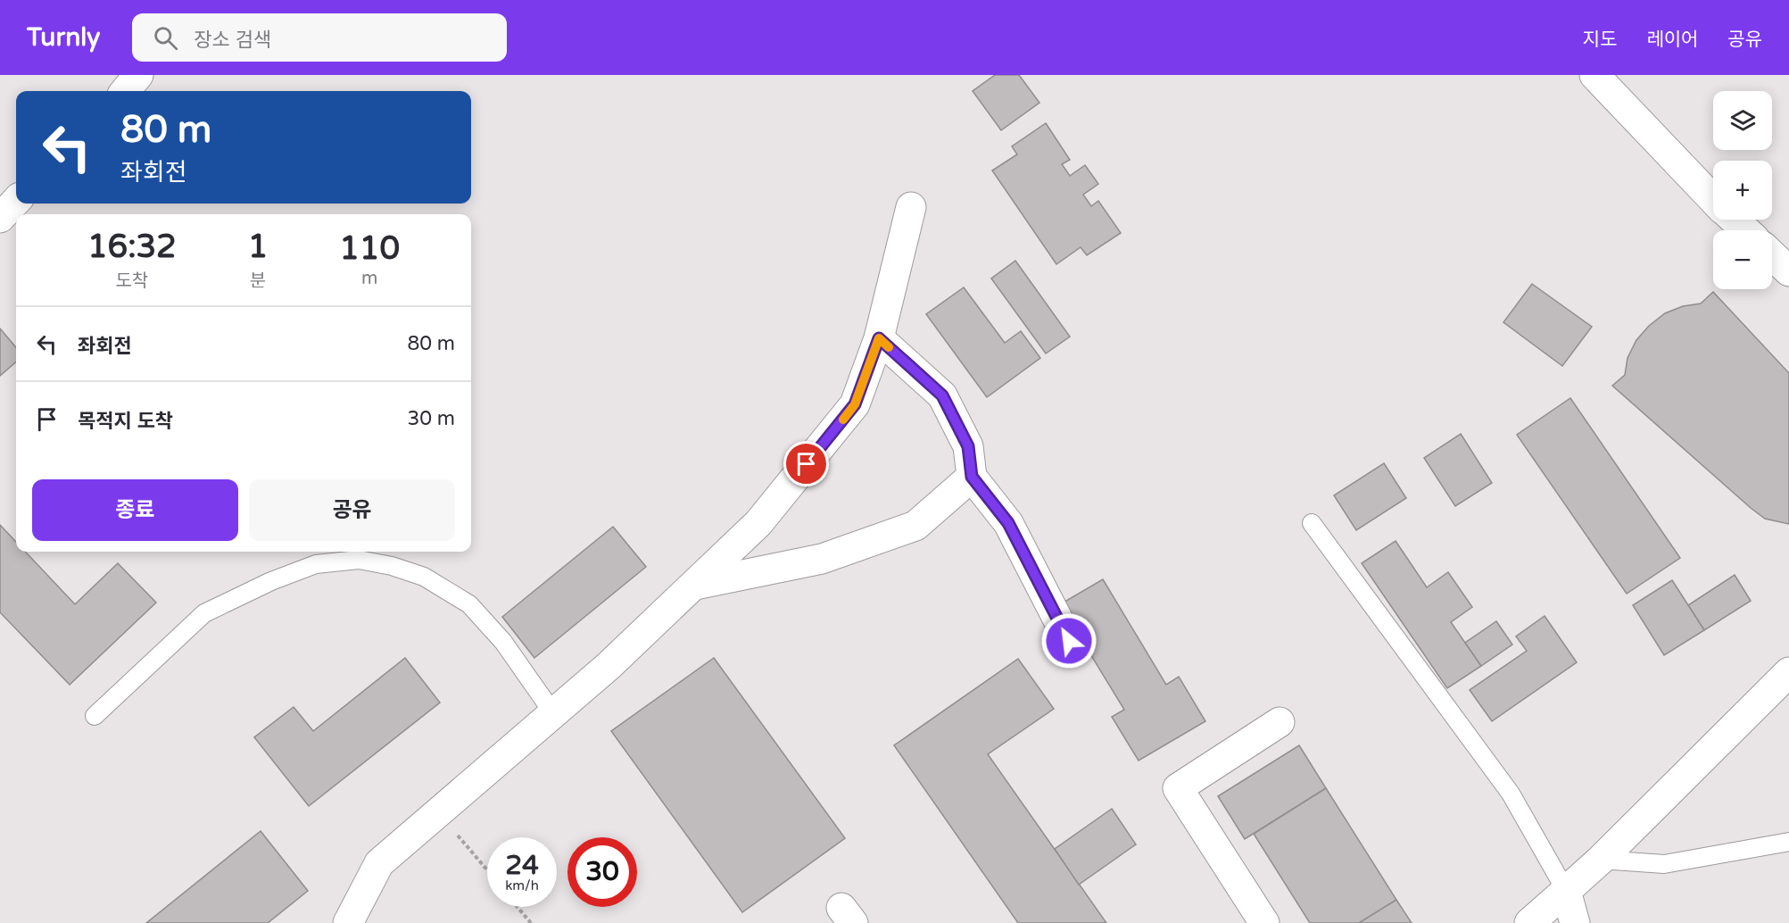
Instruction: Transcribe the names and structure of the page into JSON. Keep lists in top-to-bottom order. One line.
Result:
{"page":{"header":"Turnly","search":"장소 검색","nav":["지도","레이어","공유"],"map_buttons":["+","−"],"turn":["80 m","좌회전"],"eta":["16:32","도착","1","분","110","m"],"list":[{"name":"좌회전","value":"80 m"},{"name":"목적지 도착","value":"30 m"}],"buttons":["종료","공유"],"speed":"24 km/h","limit":"30"}}
